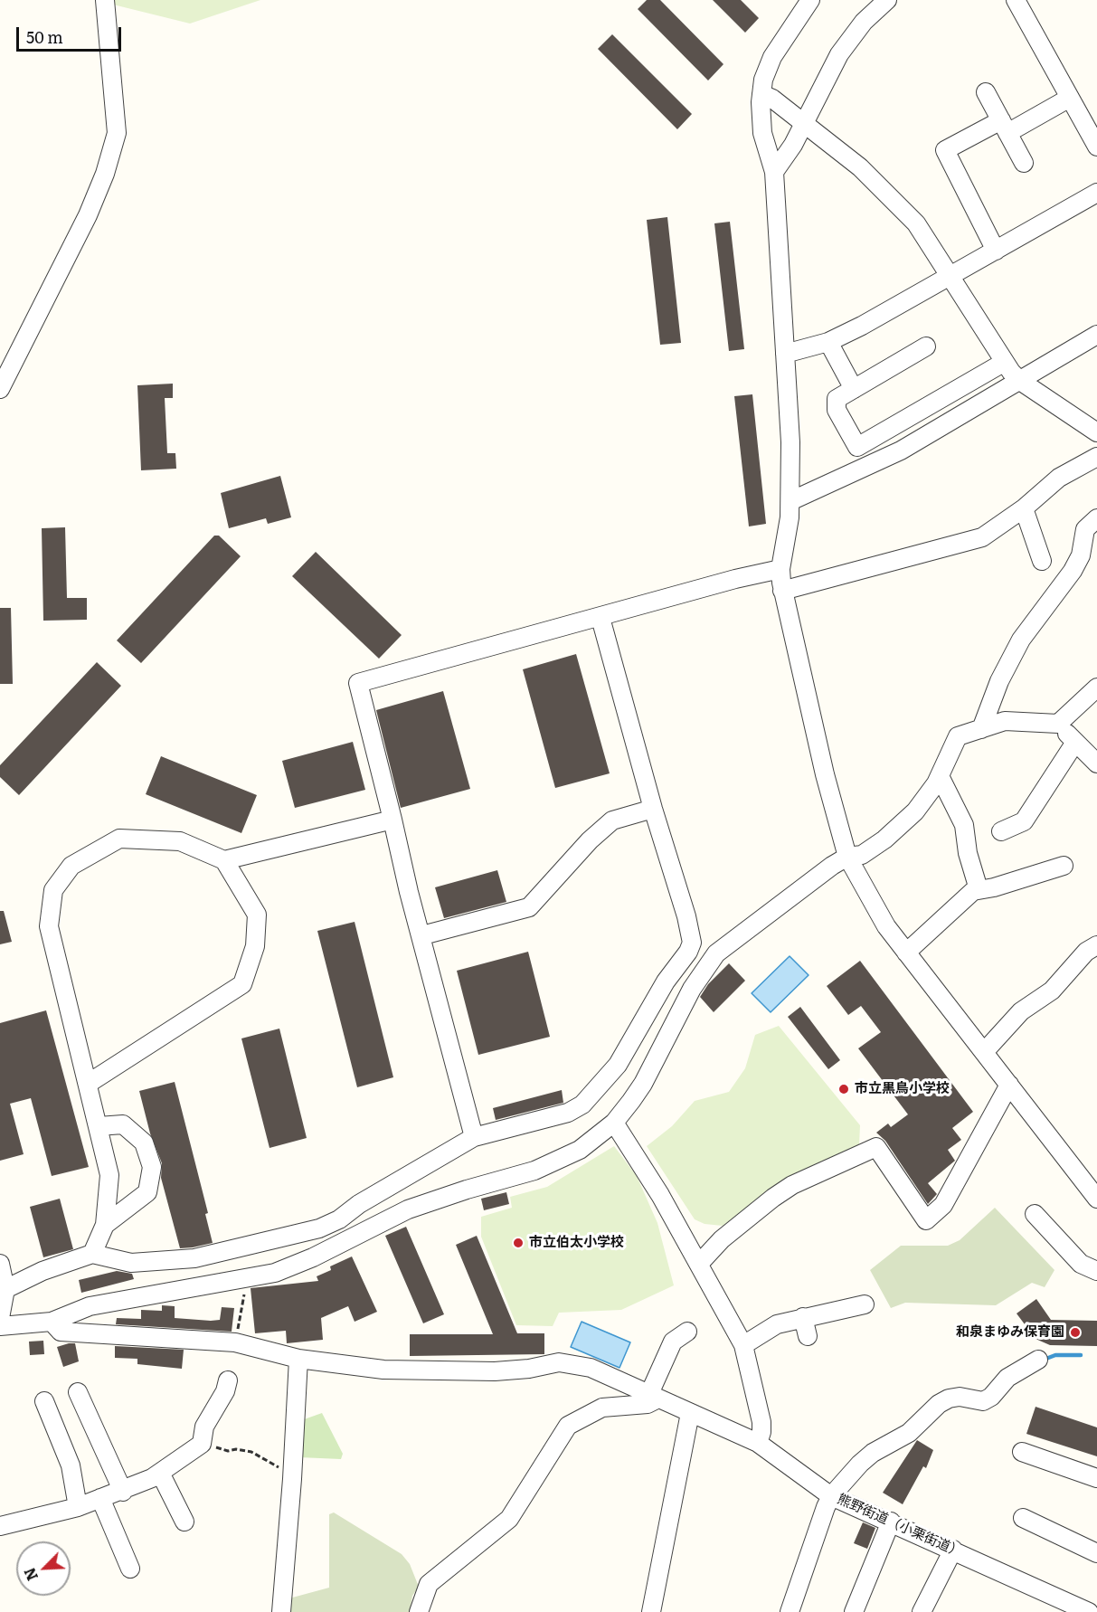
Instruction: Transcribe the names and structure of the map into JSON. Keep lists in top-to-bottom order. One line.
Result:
{"streets":{"street":["熊野街道（小栗街道）"]},"places":["市立黒鳥小学校","市立伯太小学校","和泉まゆみ保育園"],"scale_bar":"50 m","north":"bottom left"}
